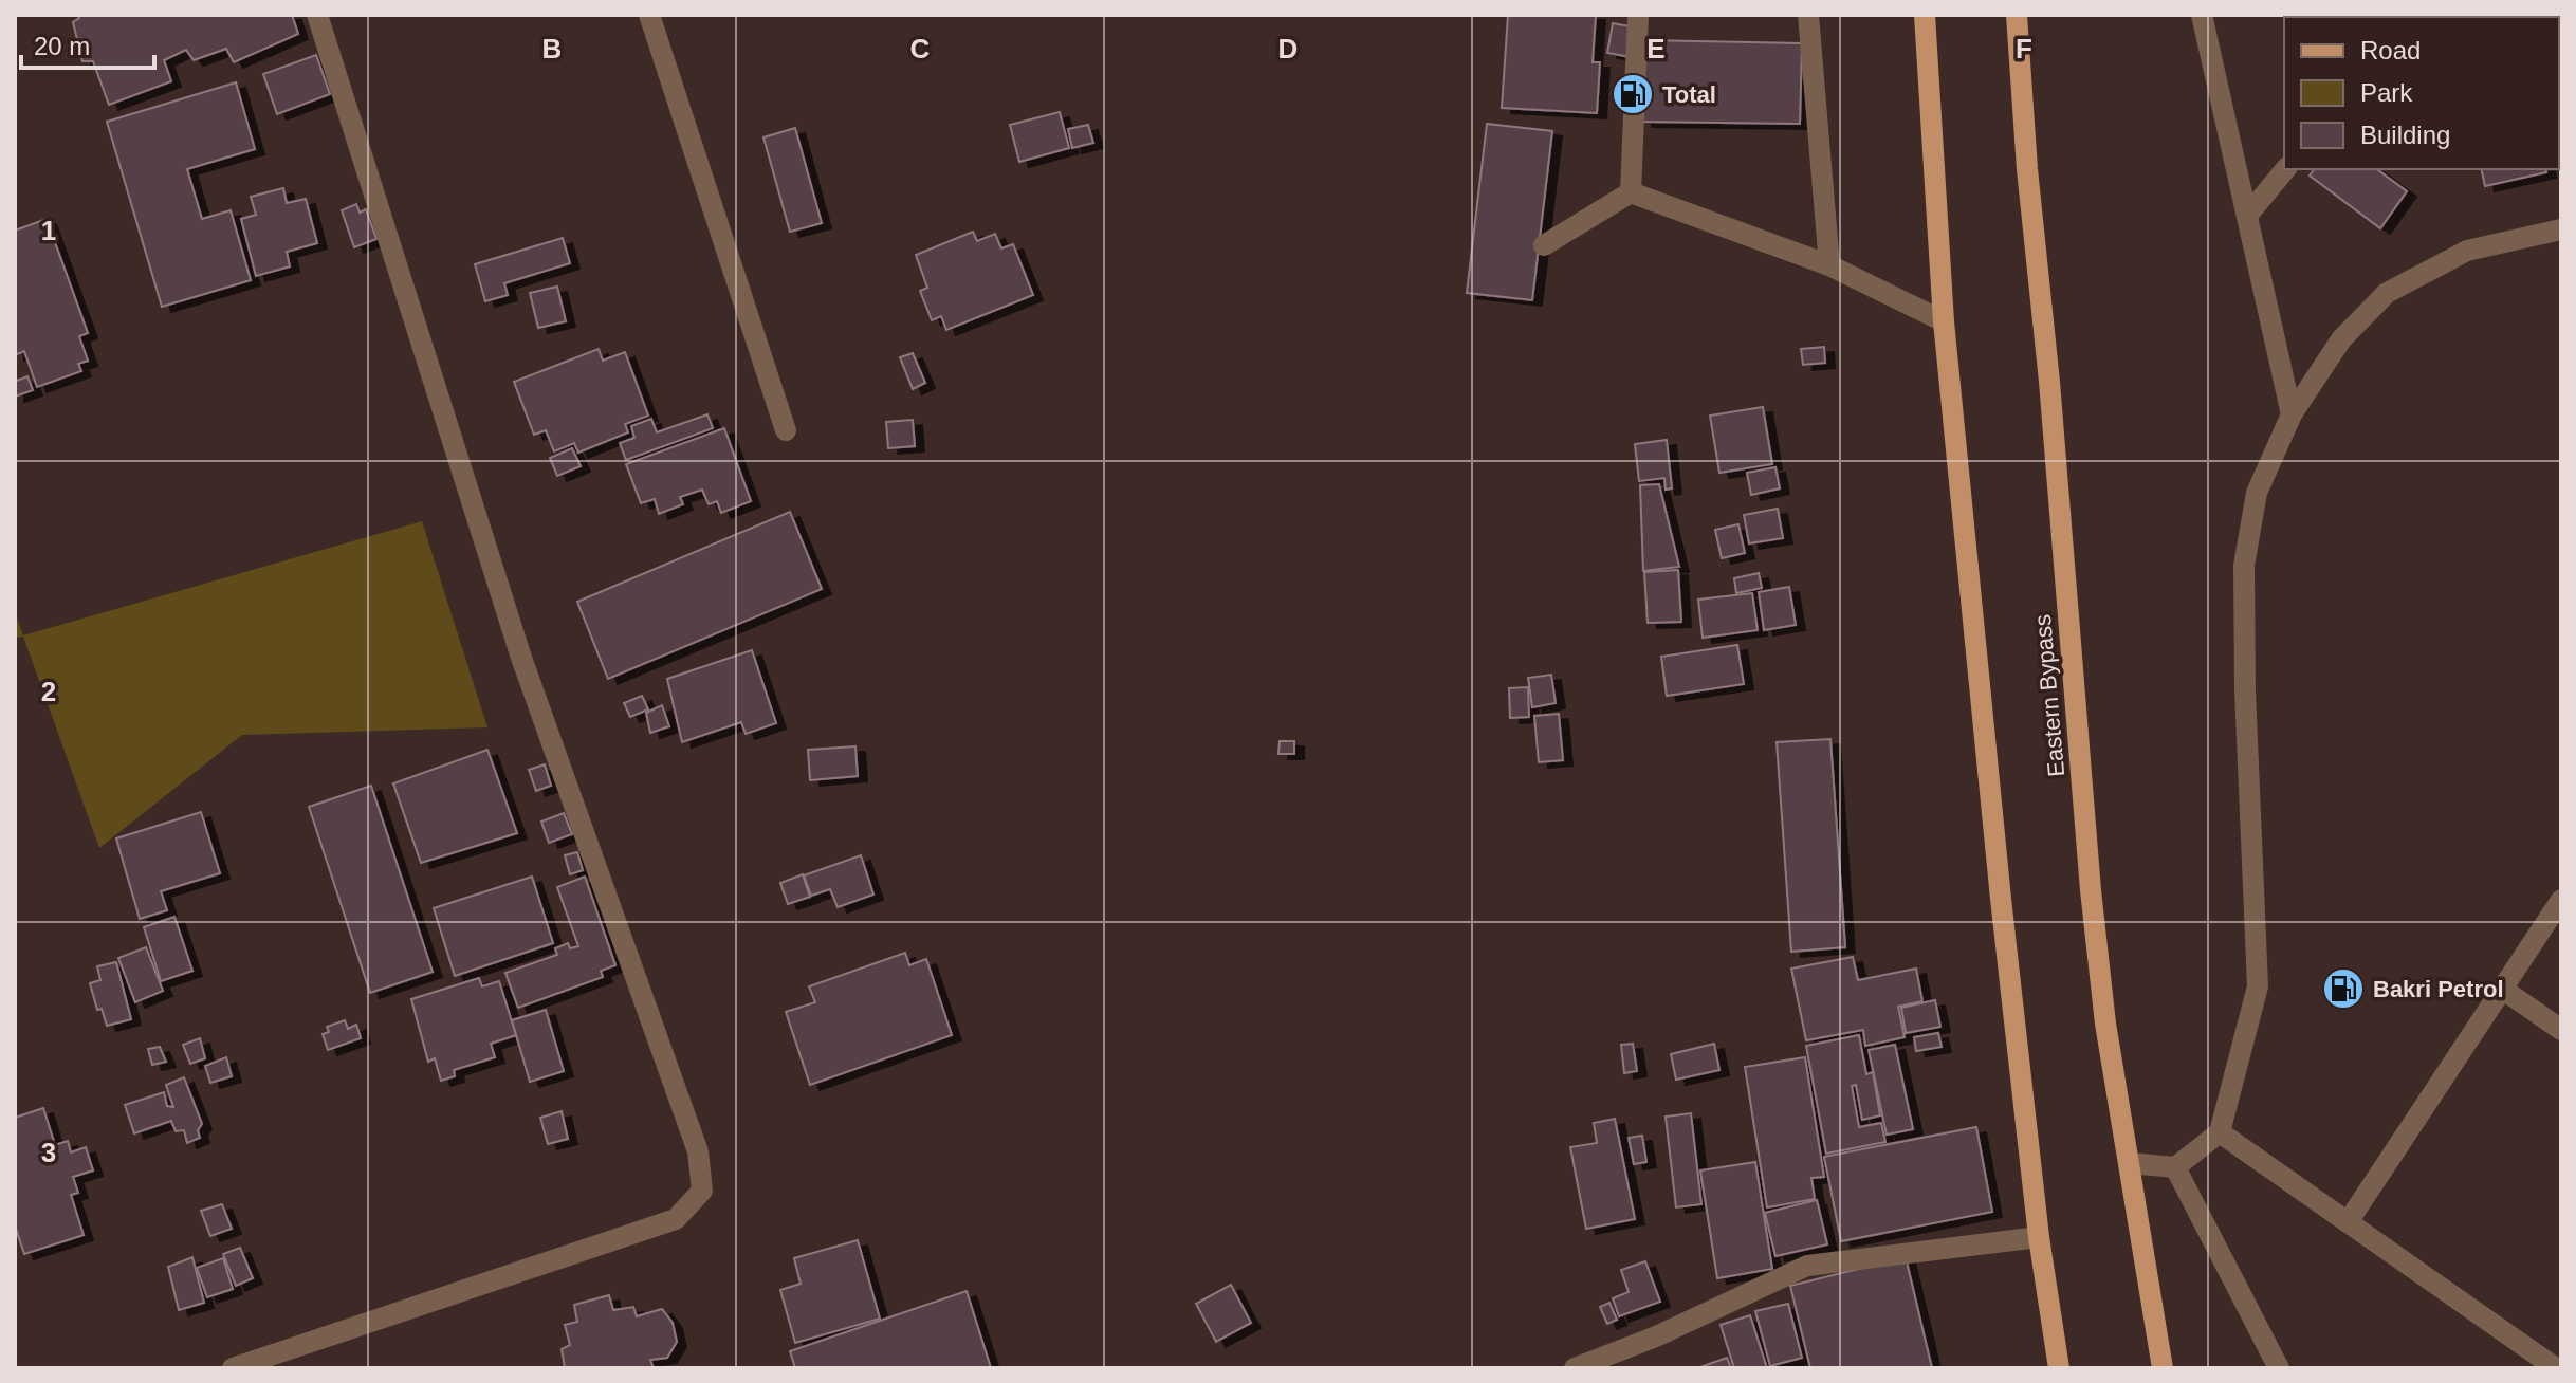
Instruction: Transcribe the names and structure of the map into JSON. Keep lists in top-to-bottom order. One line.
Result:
{"streets":{"main road":["Eastern Bypass"]},"places":{"fuel station":["Total","Bakri Petrol"]},"legend":["Road","Park","Building"],"scale_bar":"20 m","grid":{"columns":["B","C","D","E","F"],"rows":["1","2","3"]}}
